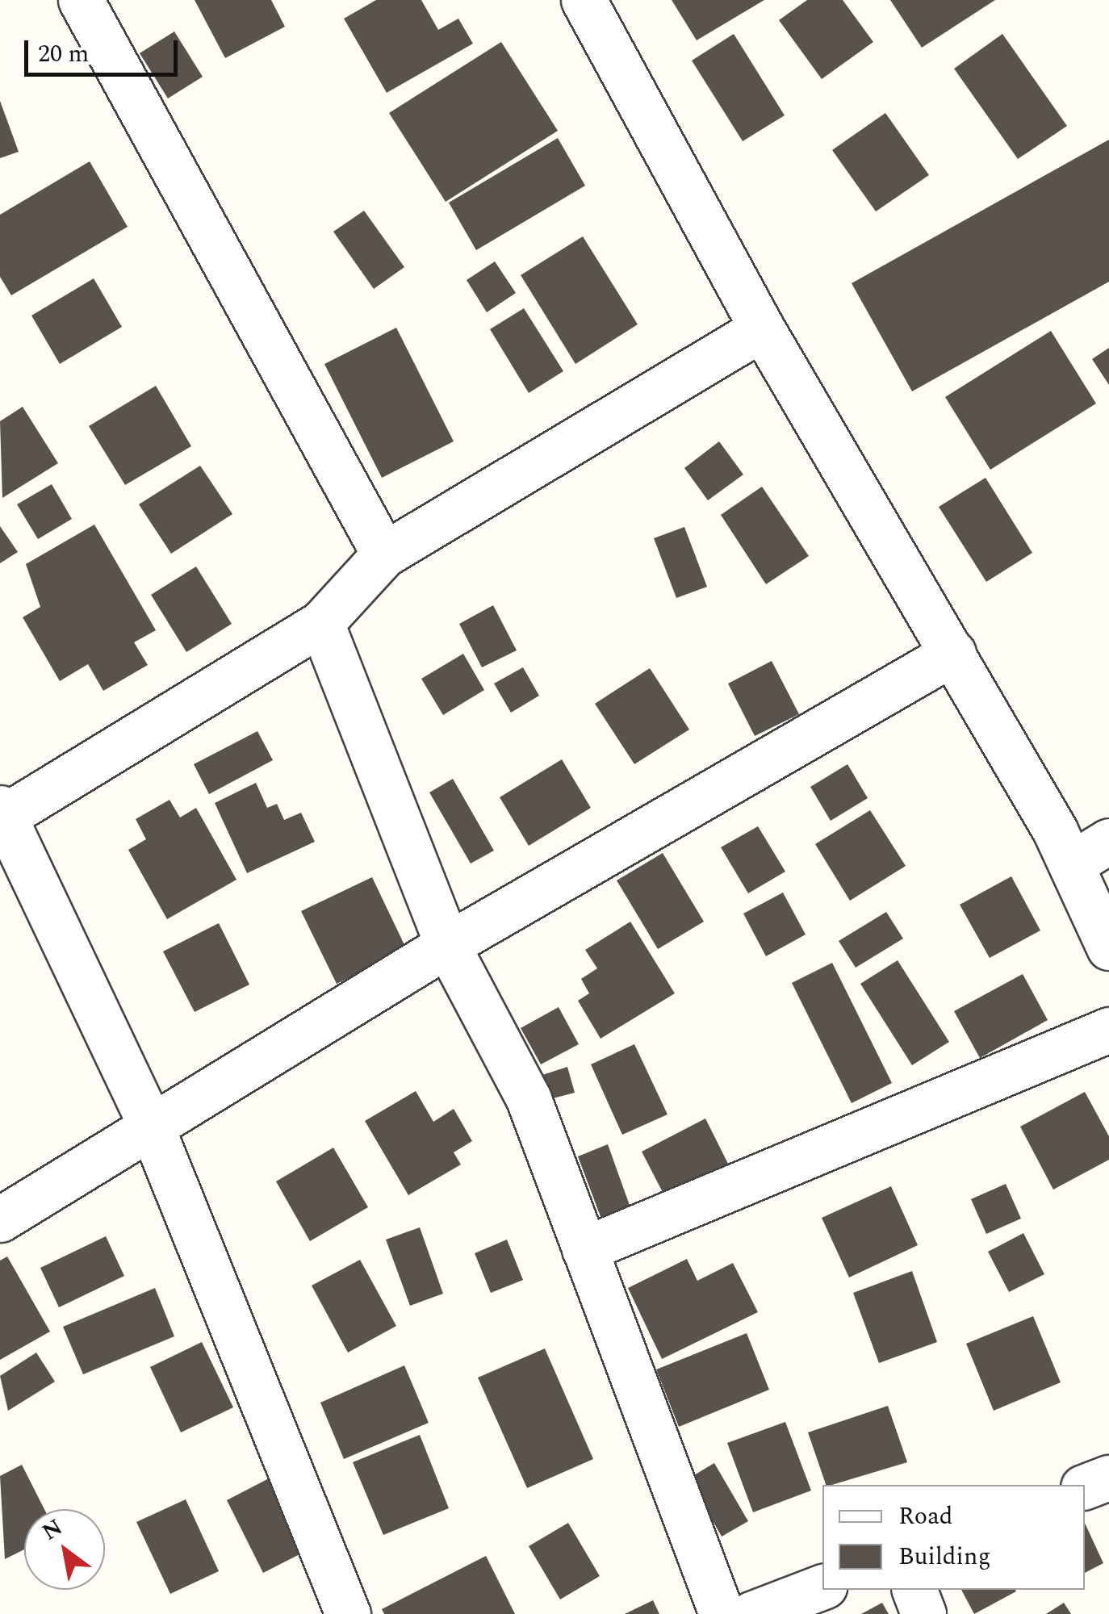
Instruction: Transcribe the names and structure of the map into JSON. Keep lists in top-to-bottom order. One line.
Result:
{"legend":["Road","Building"],"scale_bar":"20 m","north":"top left"}
